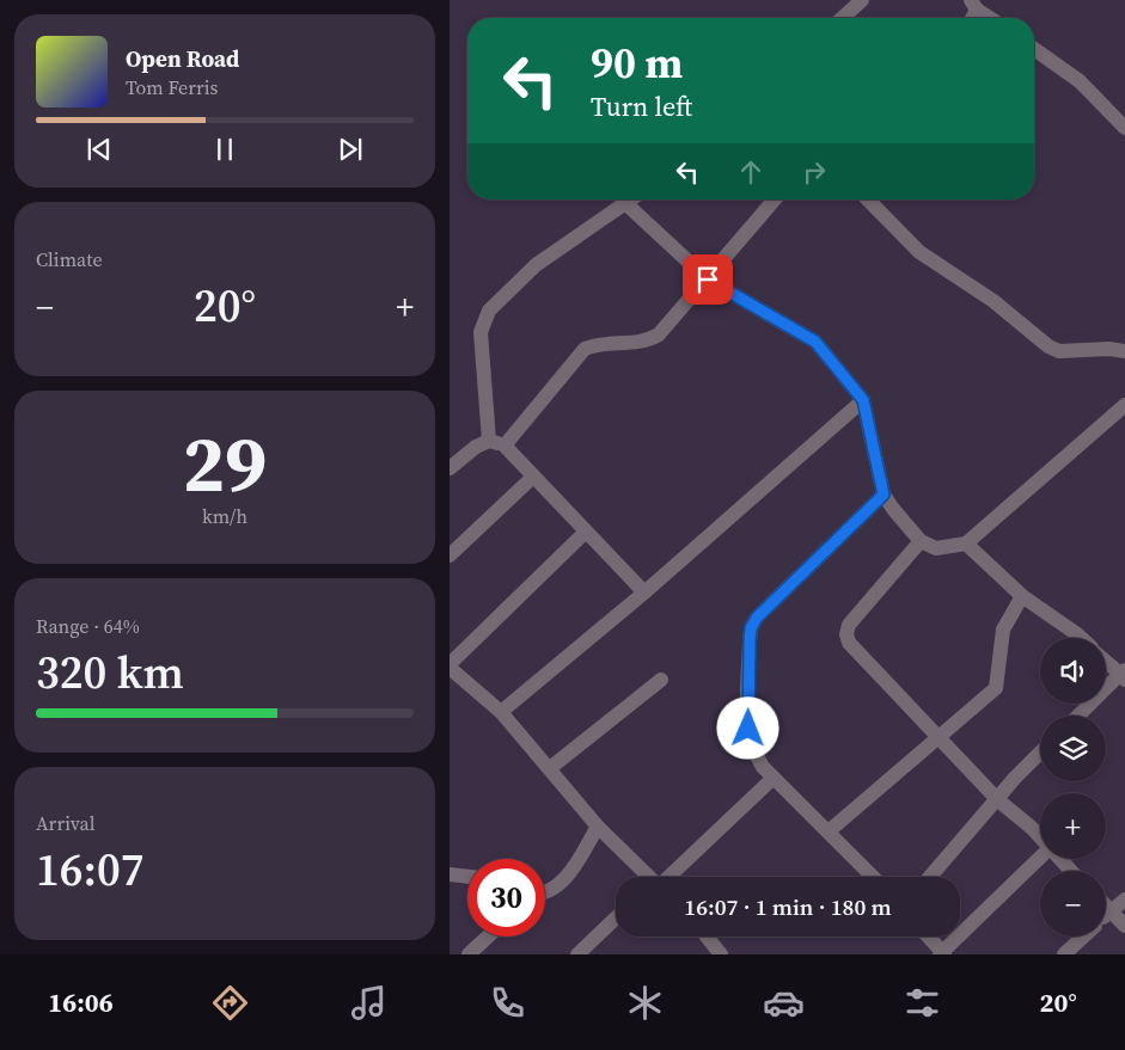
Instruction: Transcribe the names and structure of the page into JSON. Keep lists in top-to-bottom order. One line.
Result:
{"page":{"turn":["90 m","Turn left"],"song":["Open Road","Tom Ferris"],"tile":["Climate",["29","km/h"],["Range · 64%","320 km"],["Arrival","16:07"]],"heat":["−","20°","+"],"map_buttons":["+","−"],"limit":"30","trip":"16:07 · 1 min · 180 m","tabs":["16:06","20°"]}}
